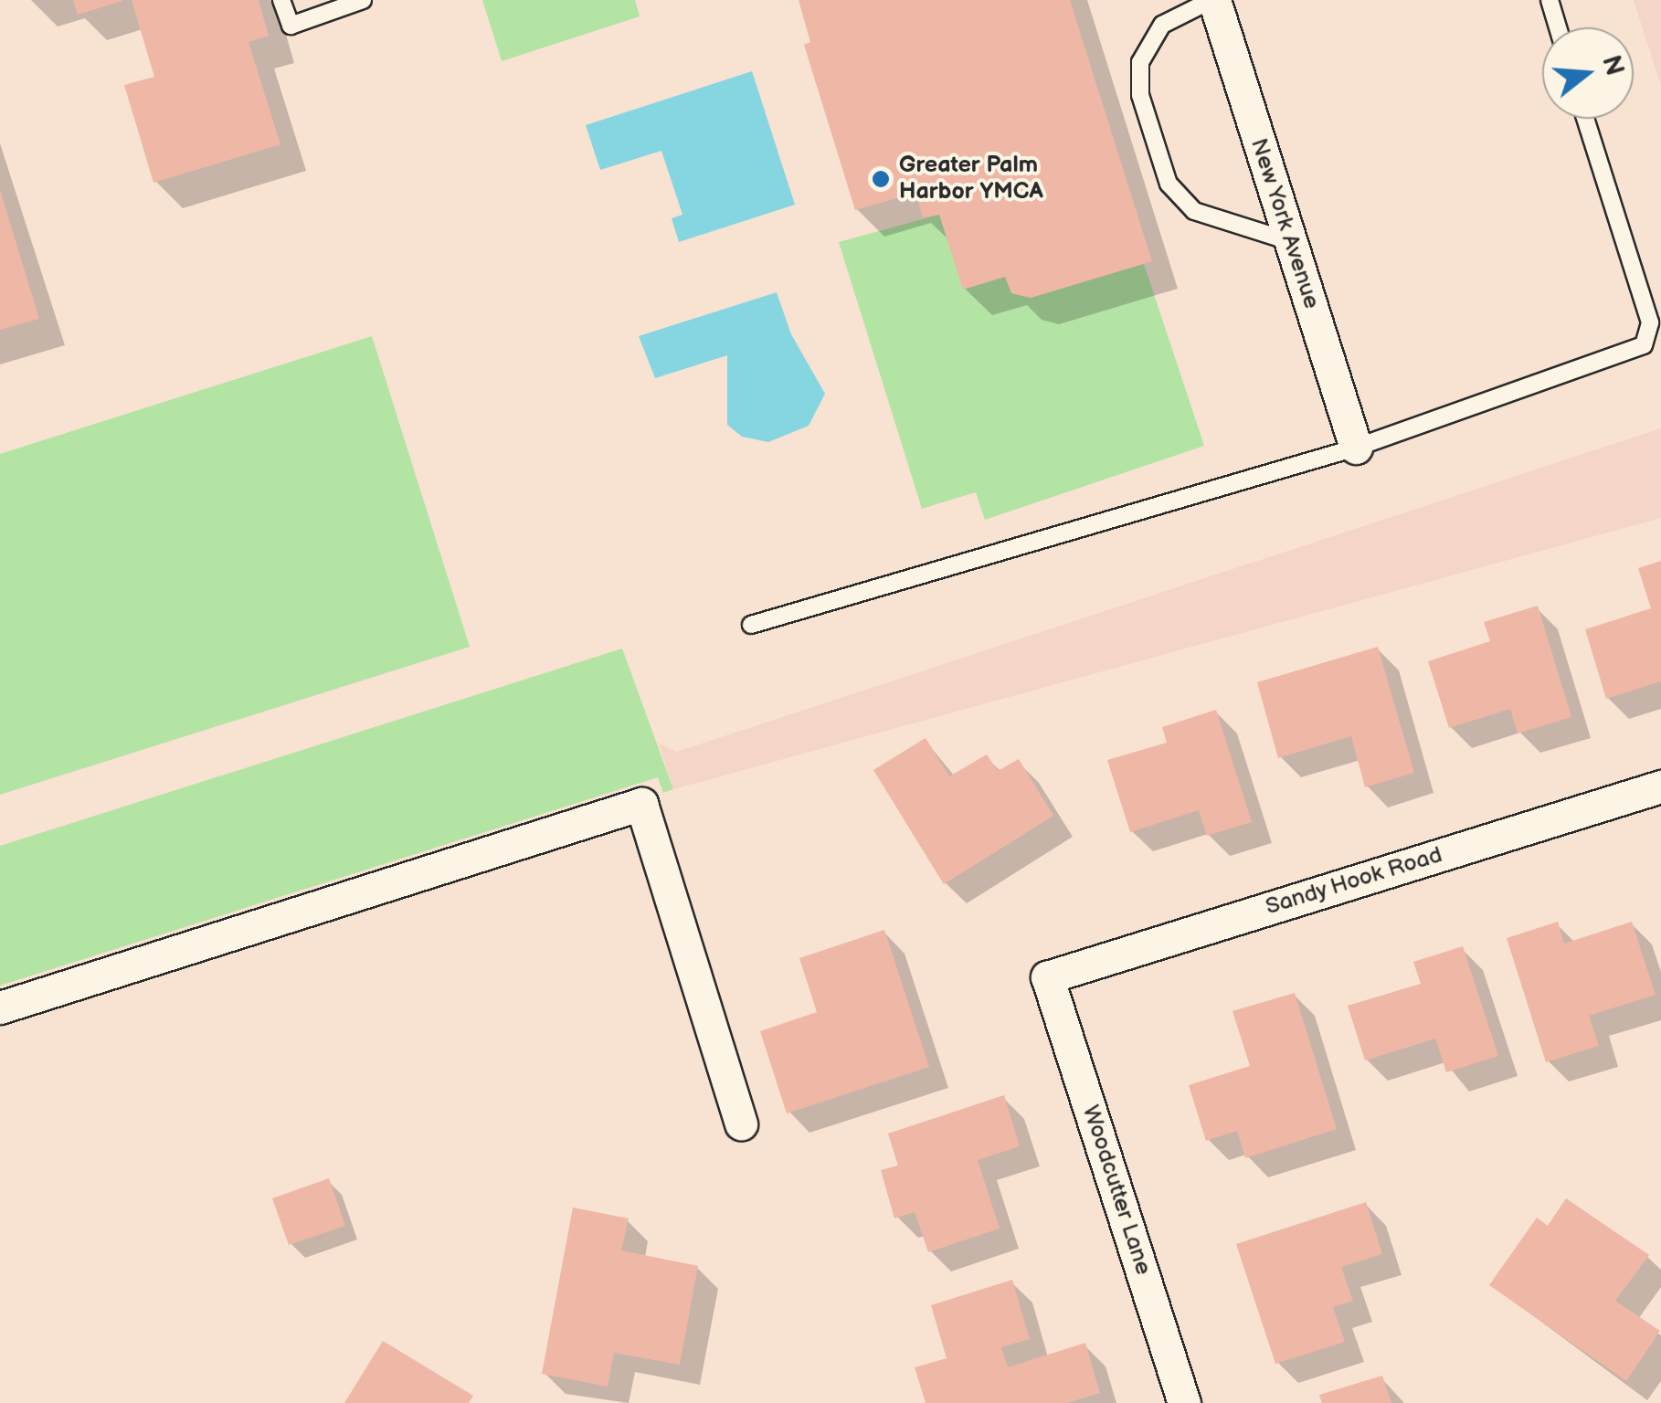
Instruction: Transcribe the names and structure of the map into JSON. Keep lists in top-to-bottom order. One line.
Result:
{"streets":{"street":["New York Avenue","Sandy Hook Road","Woodcutter Lane"]},"crossings":[["Sandy Hook Road","Woodcutter Lane"]],"places":["Greater Palm Harbor YMCA"],"north":"right"}
